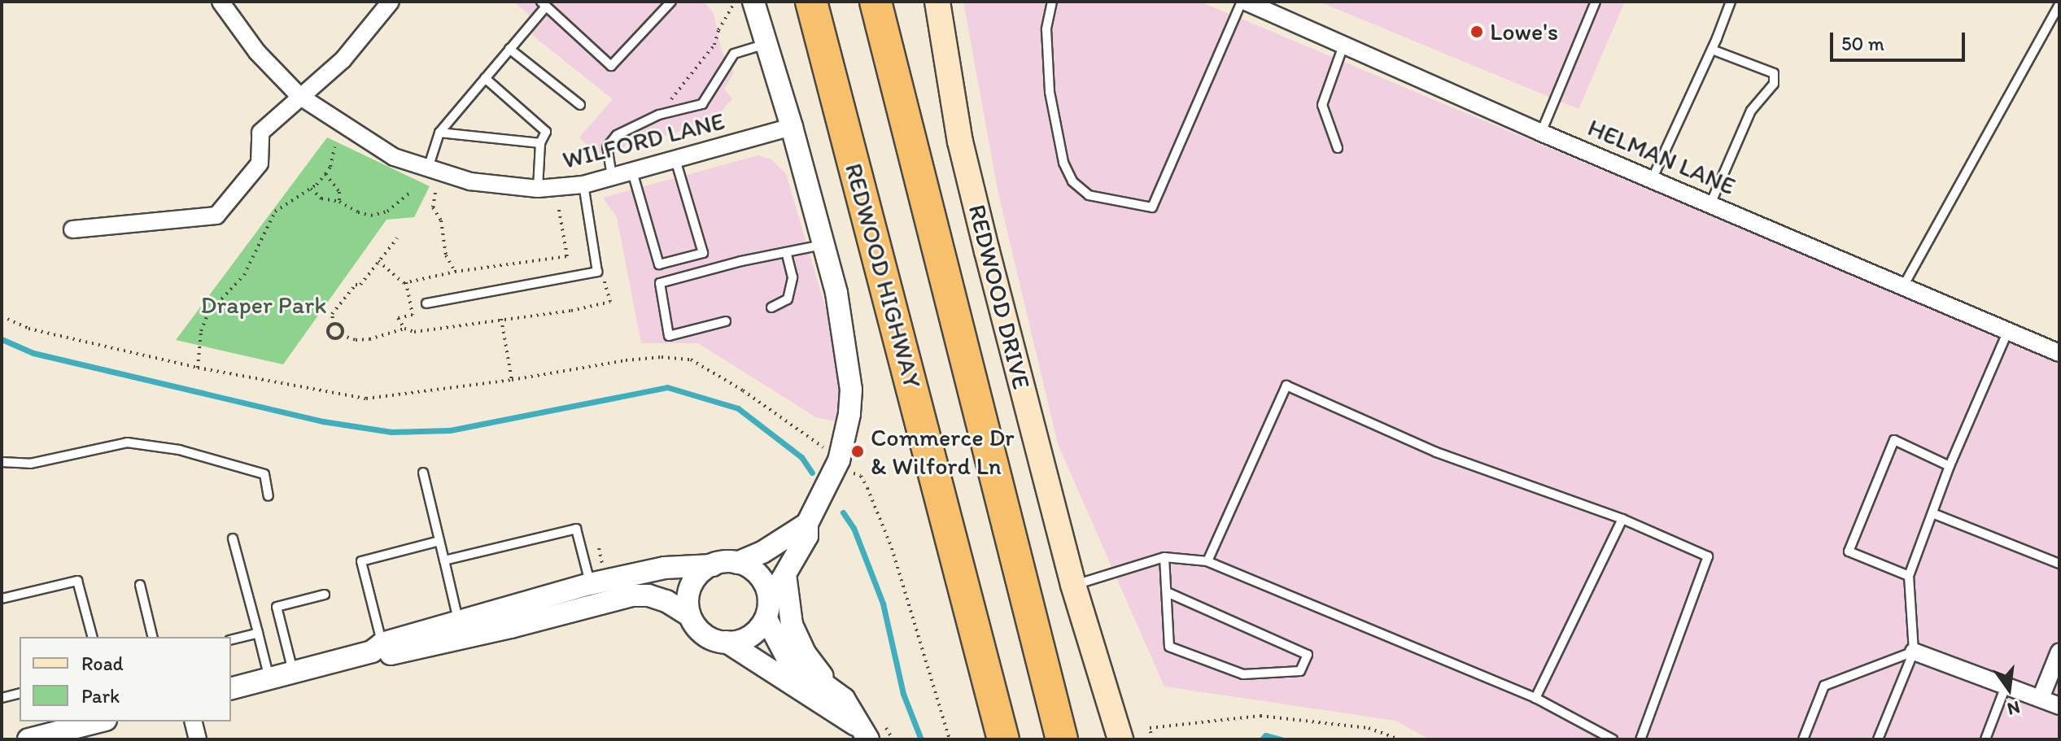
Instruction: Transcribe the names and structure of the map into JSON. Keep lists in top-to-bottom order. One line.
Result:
{"streets":{"highway":["REDWOOD HIGHWAY"],"main road":["REDWOOD DRIVE"],"street":["WILFORD LANE","HELMAN LANE"]},"parks":["Draper Park"],"places":["Lowe's","Commerce Dr & Wilford Ln"],"legend":["Road","Park"],"scale_bar":"50 m","north":"bottom"}
